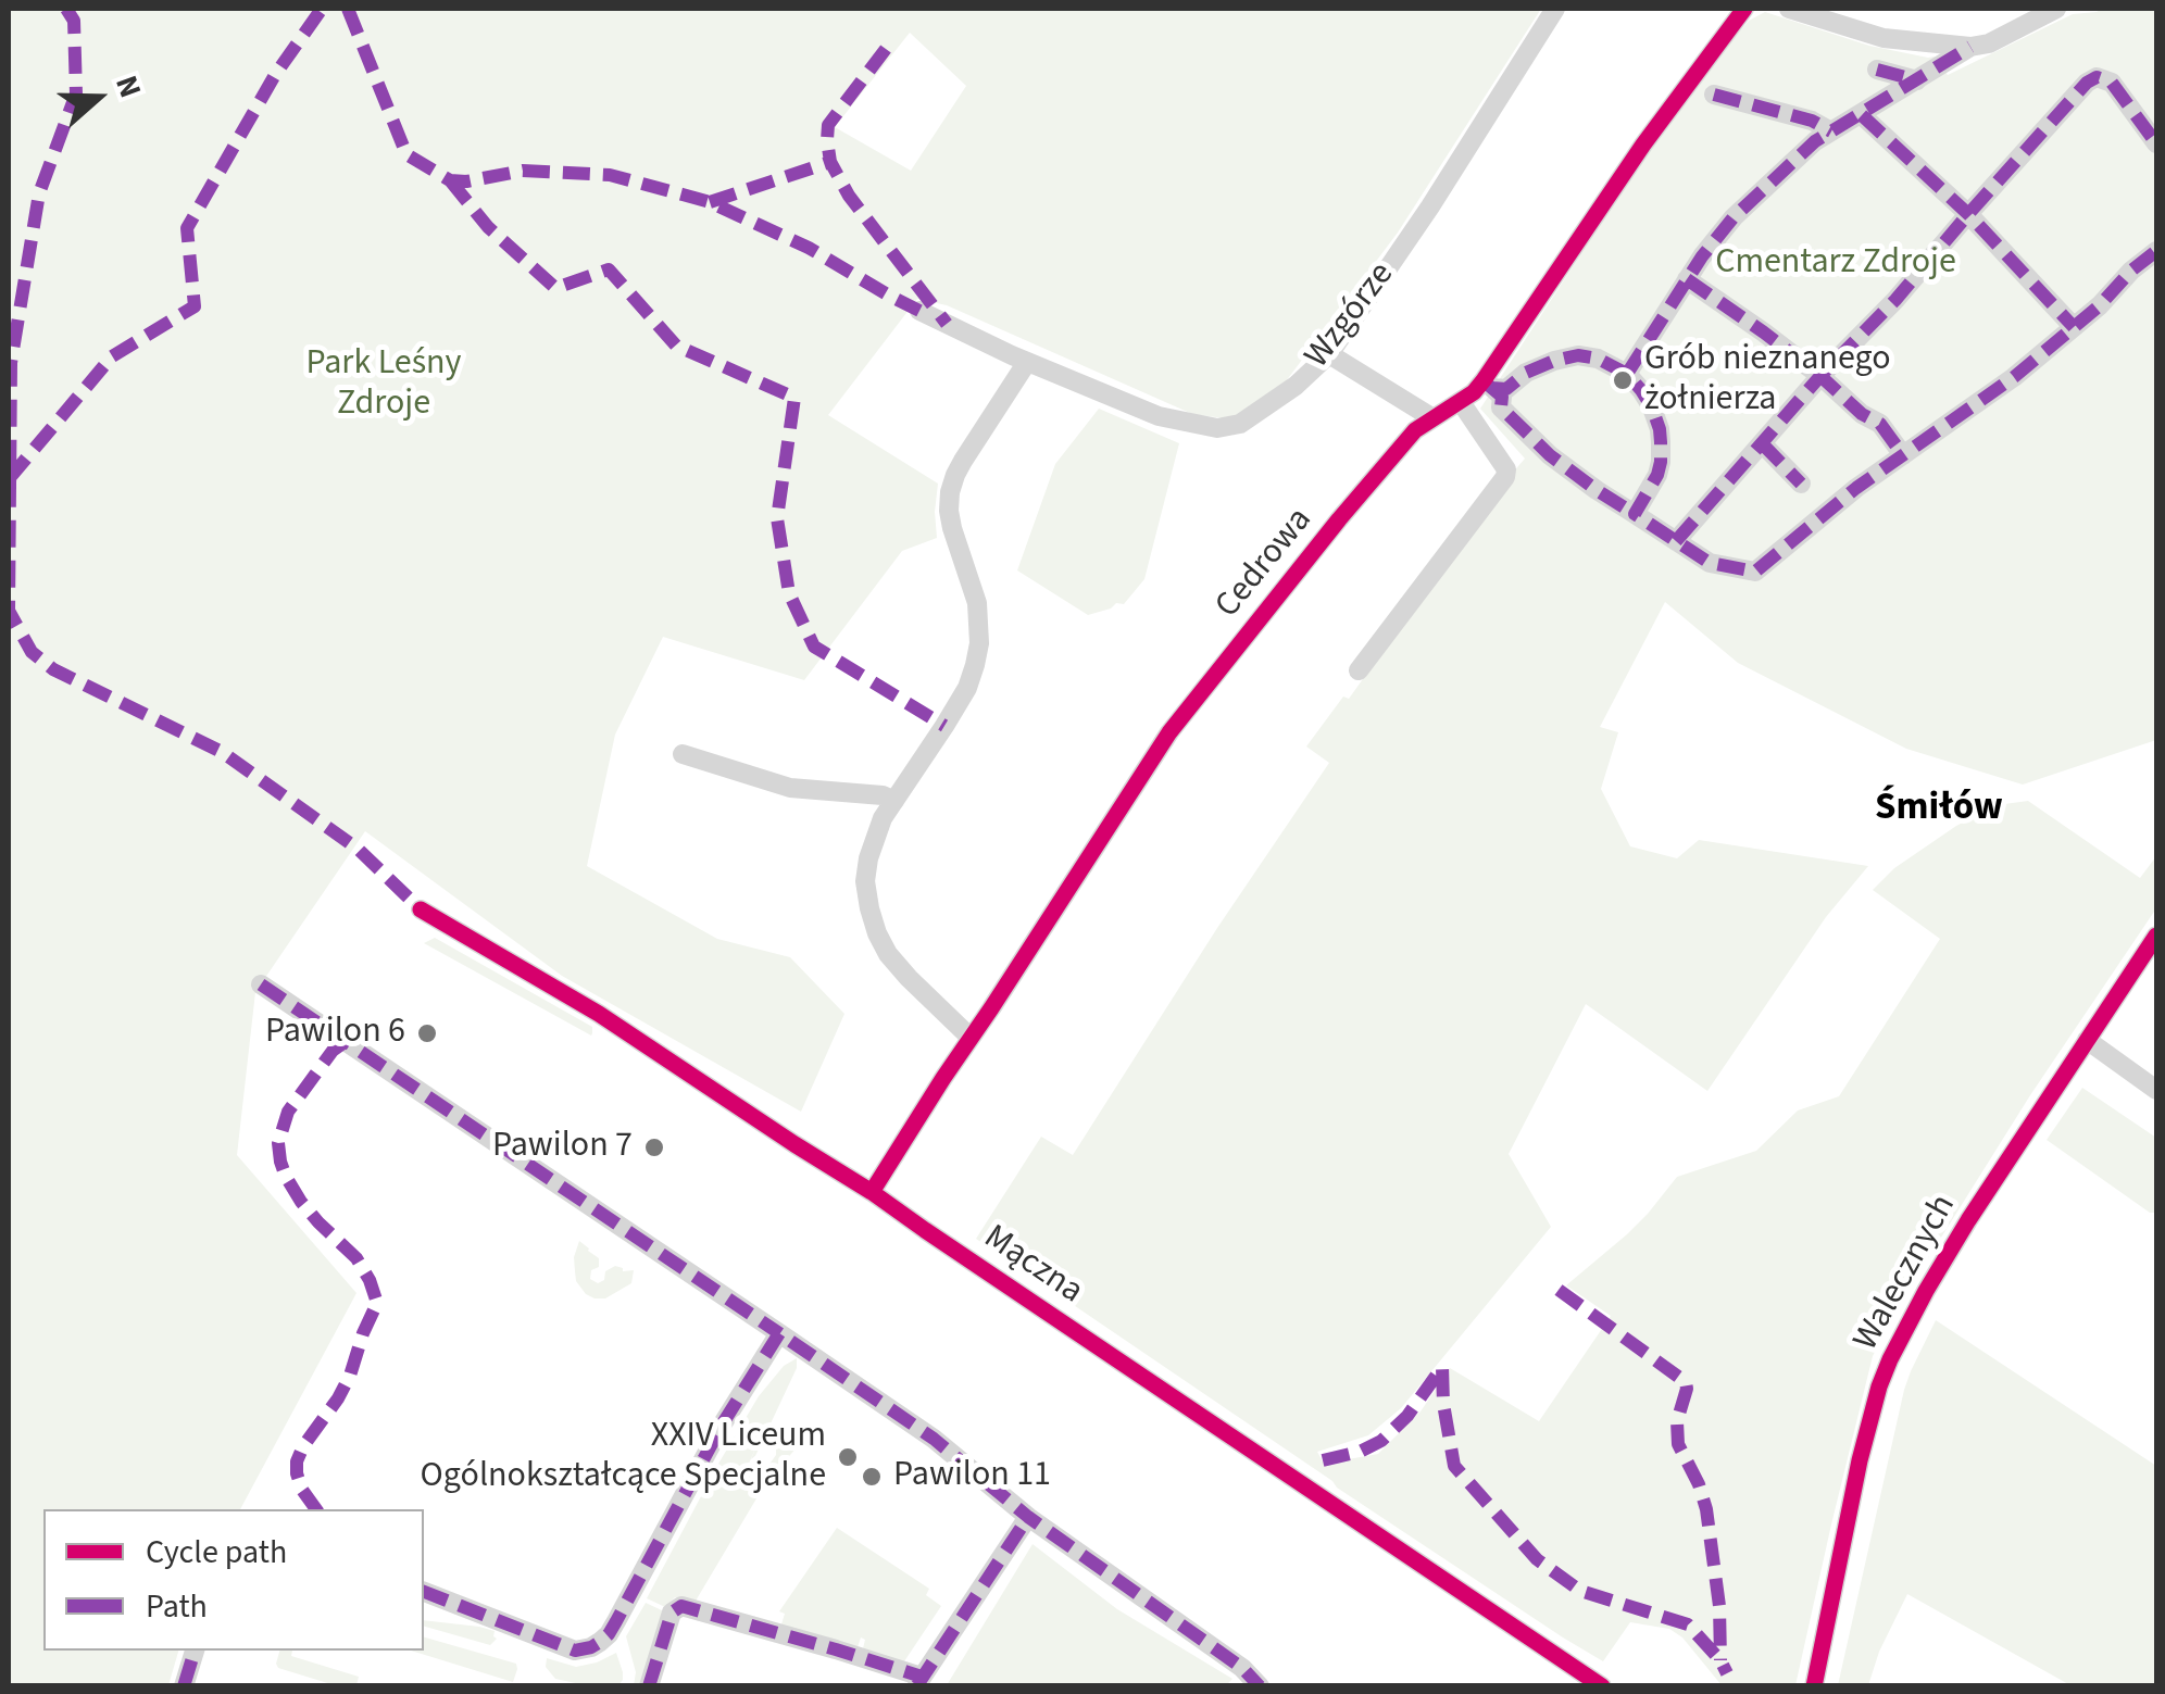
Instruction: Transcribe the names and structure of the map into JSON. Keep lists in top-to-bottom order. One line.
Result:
{"streets":{"street":["Wzgórze","Cedrowa","Mączna","Walecznych"]},"crossings":[["Cedrowa","Mączna"]],"districts":["Śmiłów"],"parks":["Cmentarz Zdroje","Park Leśny Zdroje"],"places":["Grób nieznanego żołnierza","Pawilon 6","Pawilon 7","XXIV Liceum Ogólnokształcące Specjalne","Pawilon 11"],"legend":["Cycle path","Path"],"north":"right"}
